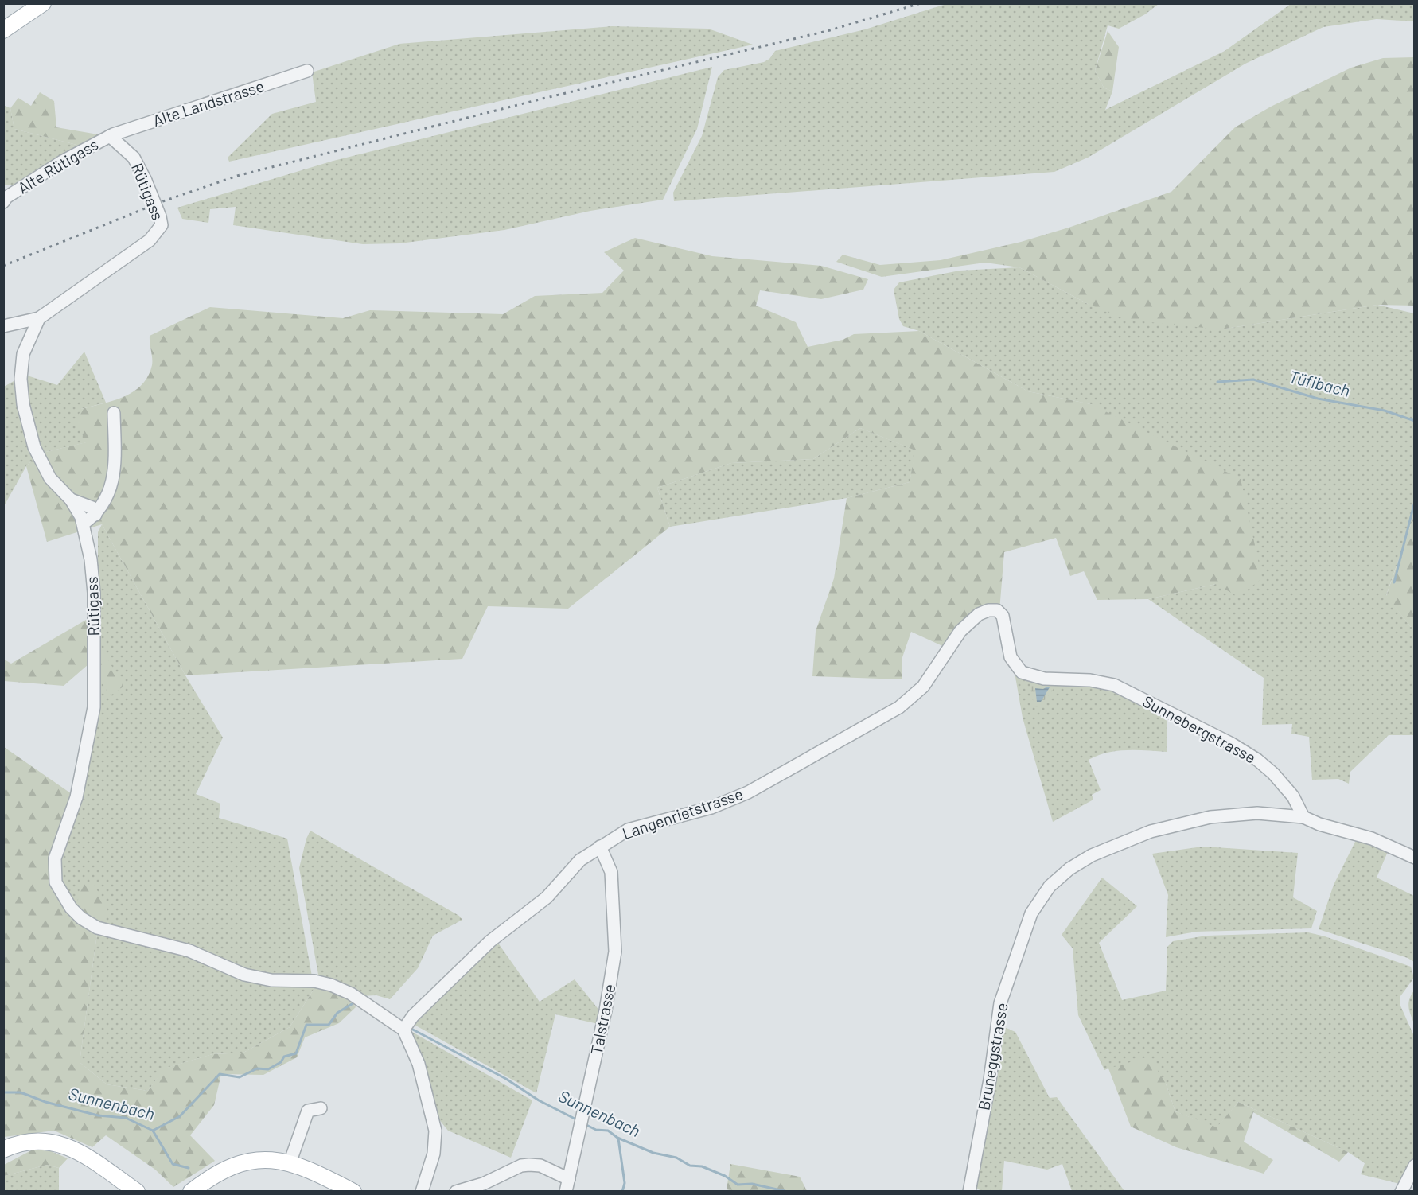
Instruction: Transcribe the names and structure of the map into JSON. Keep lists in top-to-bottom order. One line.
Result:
{"streets":{"street":["Alte Landstrasse","Alte Rütigass","Rütigass","Sunnebergstrasse","Langenrietstrasse","Talstrasse","Bruneggstrasse"]},"crossings":[["Alte Landstrasse","Alte Rütigass"],["Alte Landstrasse","Rütigass"],["Alte Rütigass","Rütigass"],["Rütigass","Langenrietstrasse"],["Sunnebergstrasse","Langenrietstrasse"],["Sunnebergstrasse","Bruneggstrasse"],["Langenrietstrasse","Talstrasse"]],"water":["Tüfibach","Sunnenbach"]}
